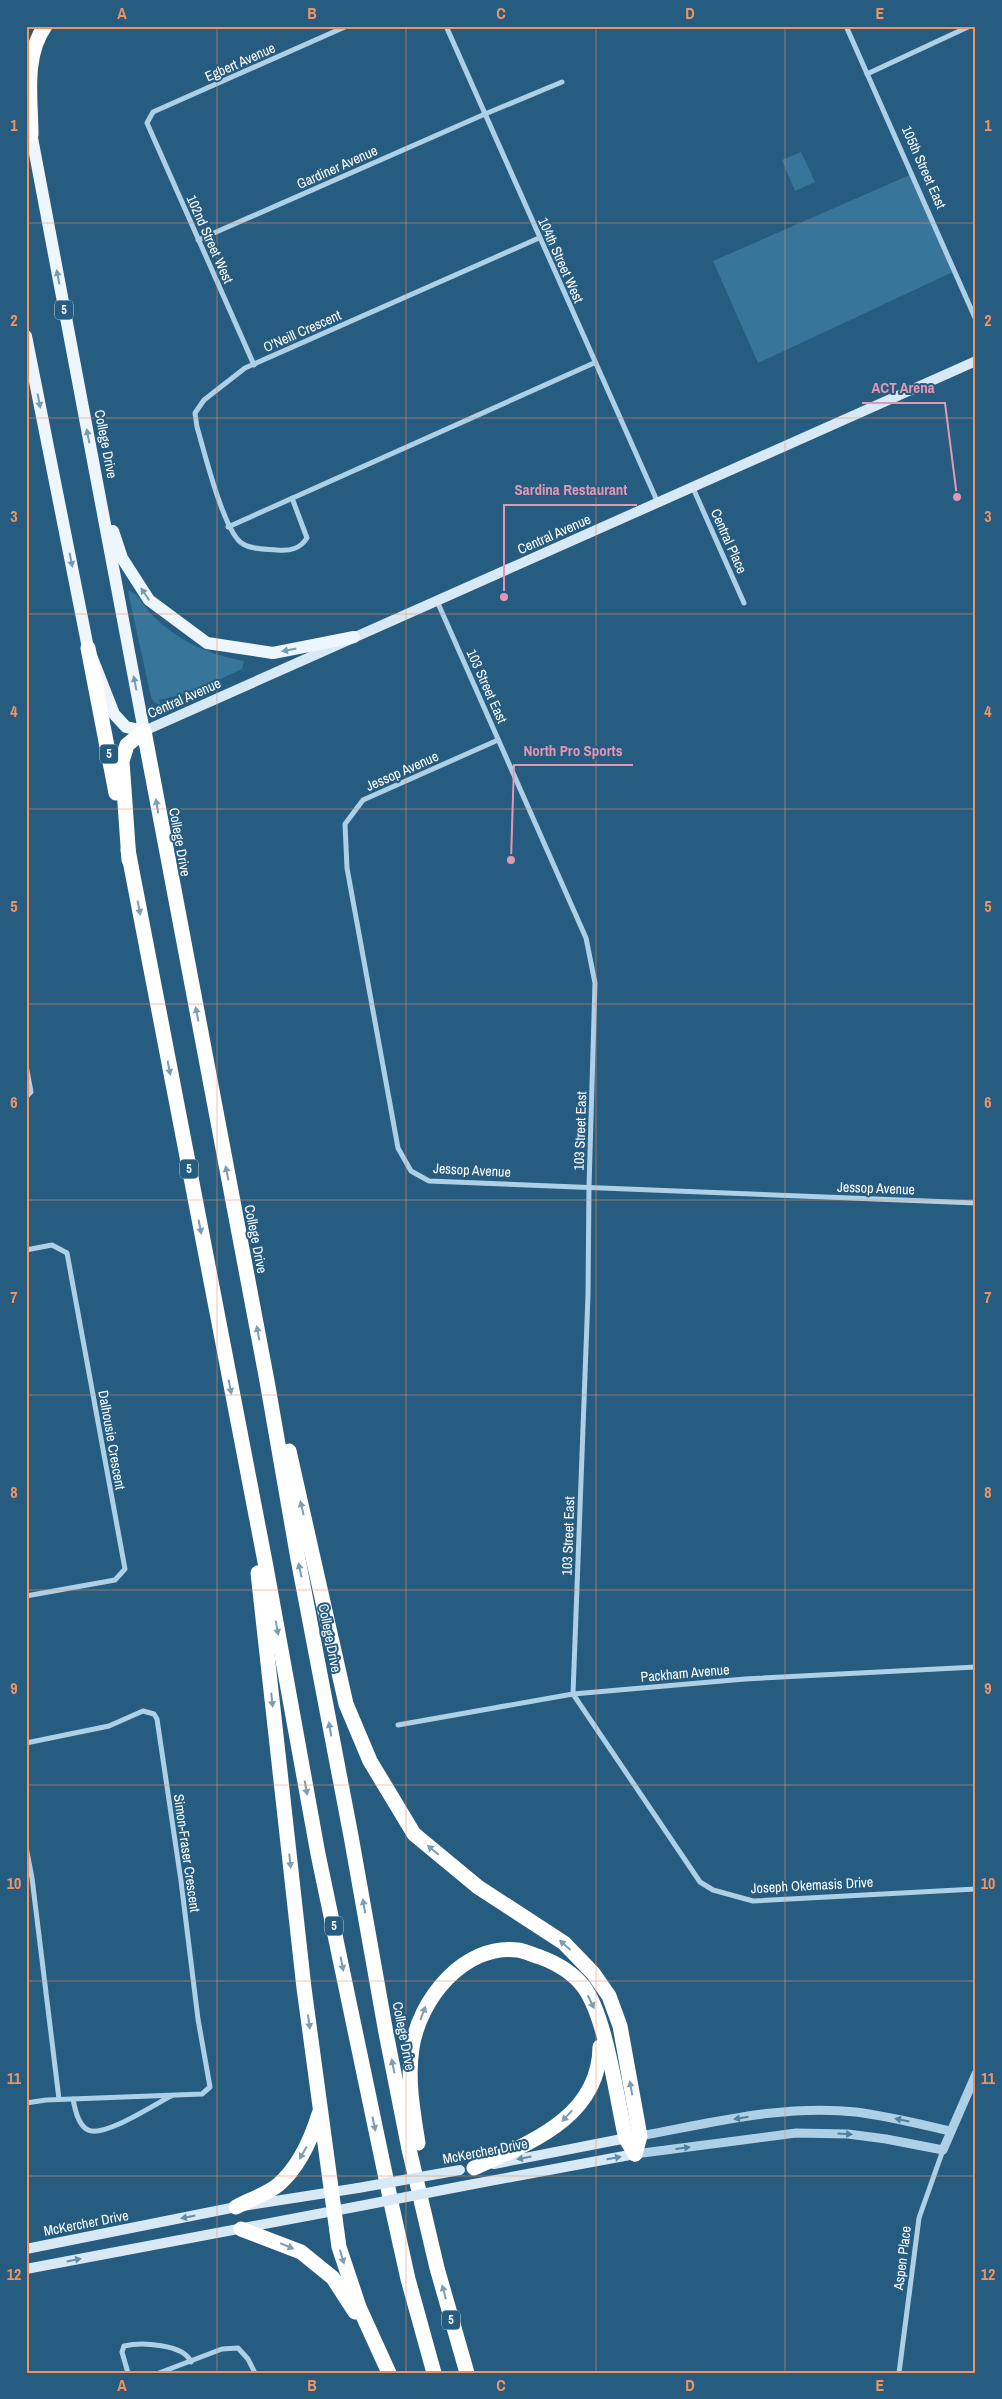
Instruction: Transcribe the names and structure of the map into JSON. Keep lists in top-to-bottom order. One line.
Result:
{"streets":{"highway":["5","College Drive"],"main road":["Central Avenue","McKercher Drive"],"street":["Egbert Avenue","Gardiner Avenue","105th Street East","102nd Street West","104th Street West","O'Neill Crescent","Central Place","103 Street East","Jessop Avenue","Dalhousie Crescent","Packham Avenue","Simon-Fraser Crescent","Joseph Okemasis Drive","Aspen Place"]},"crossings":[["Egbert Avenue","102nd Street West"],["Gardiner Avenue","102nd Street West"],["Gardiner Avenue","104th Street West"],["102nd Street West","O'Neill Crescent"],["104th Street West","O'Neill Crescent"],["104th Street West","Central Avenue"],["College Drive","Central Avenue"],["Central Avenue","Central Place"],["Central Avenue","103 Street East"],["103 Street East","Jessop Avenue"],["103 Street East","Packham Avenue"],["103 Street East","Joseph Okemasis Drive"],["Packham Avenue","Joseph Okemasis Drive"]],"one_way":["College Drive"],"places":["ACT Arena","Sardina Restaurant","North Pro Sports"],"grid":{"columns":["A","B","C","D","E"],"rows":["1","2","3","4","5","6","7","8","9","10","11","12"]}}
